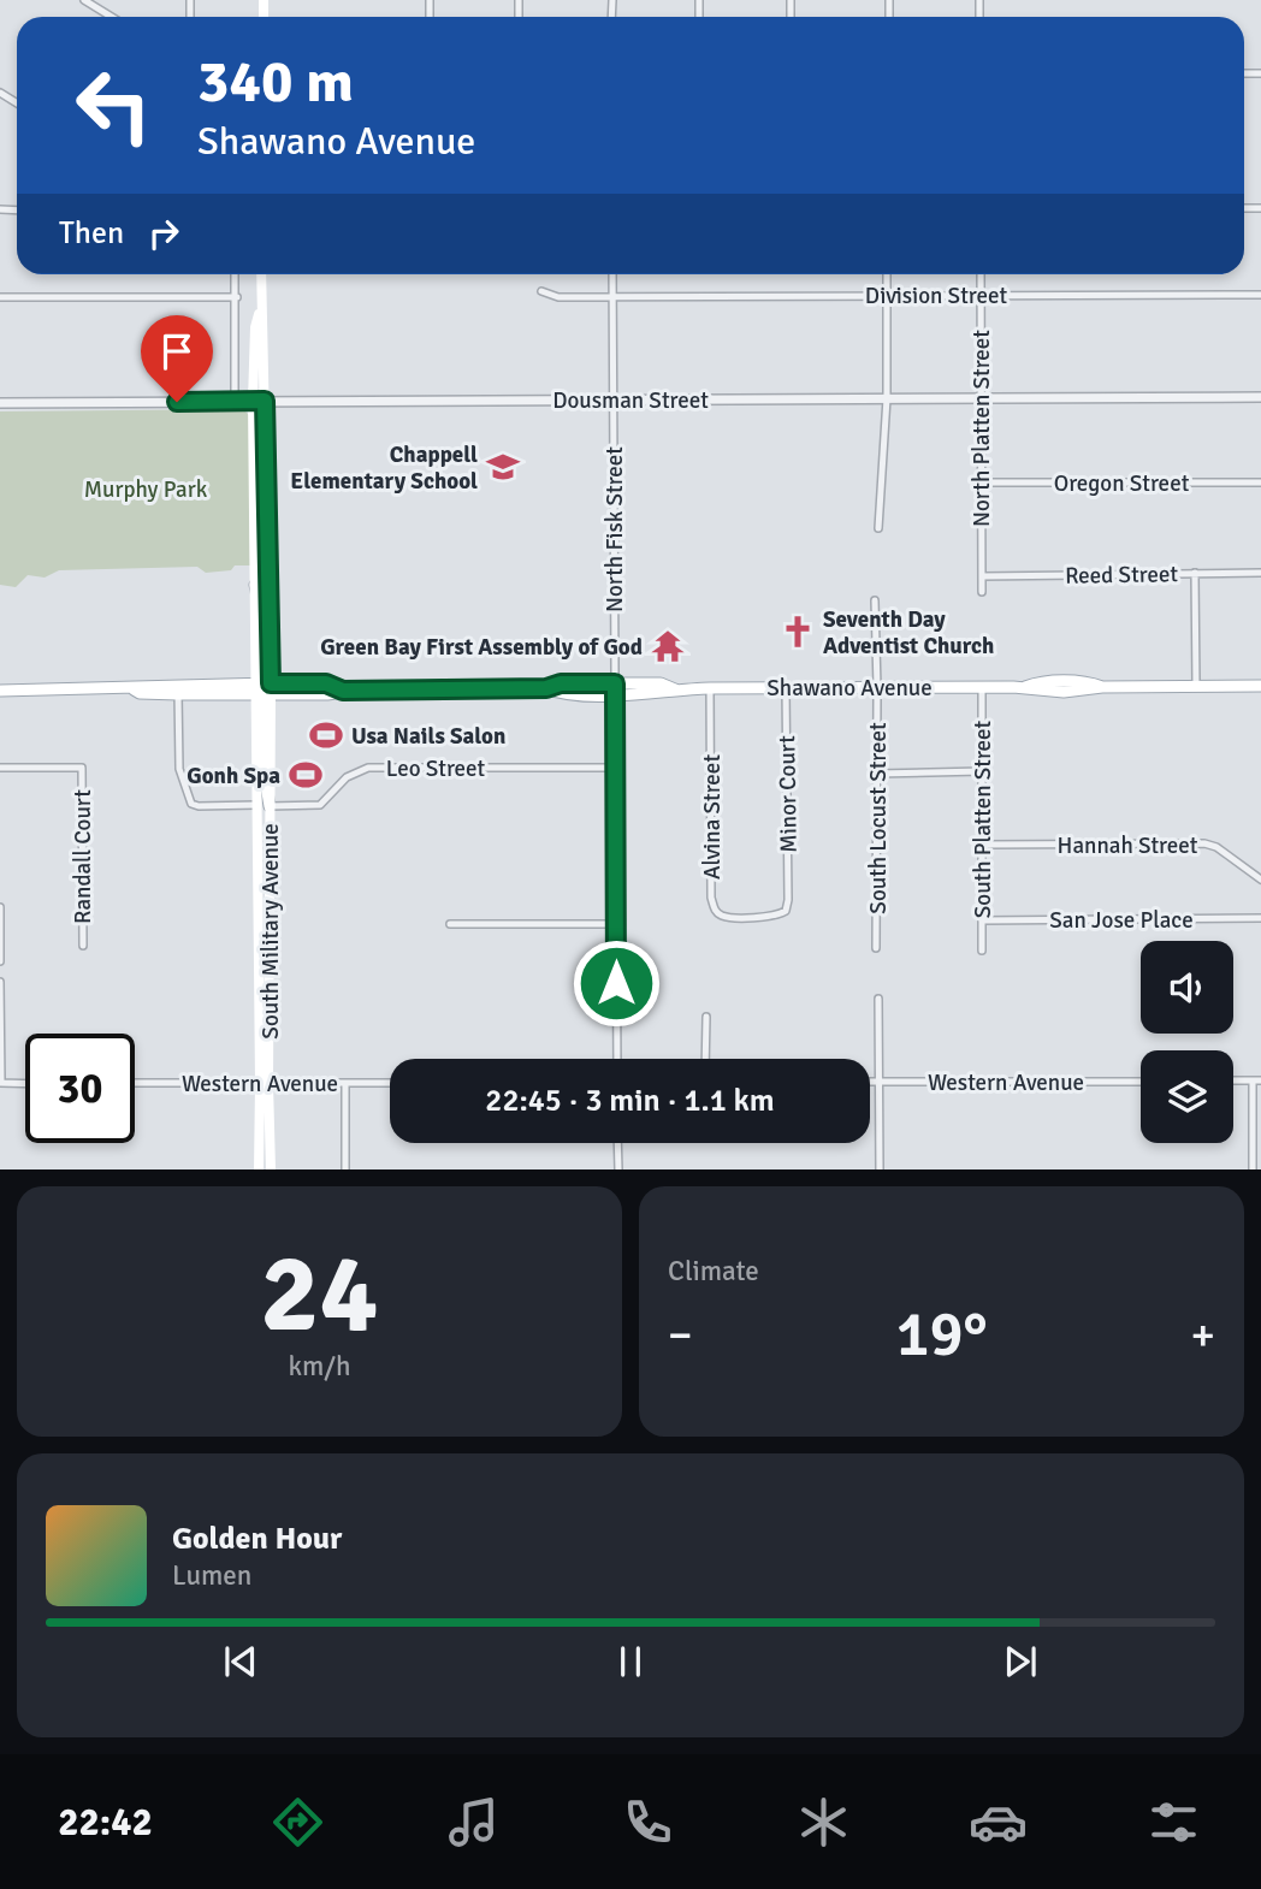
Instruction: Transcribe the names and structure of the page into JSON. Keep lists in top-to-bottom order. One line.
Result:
{"streets":{"main road":["Shawano Avenue","South Military Avenue"],"street":["Division Street","Dousman Street","North Platten Street","Oregon Street","North Fisk Street","Reed Street","Leo Street","Minor Court","Alvina Street","South Locust Street","South Platten Street","Hannah Street","Randall Court","San Jose Place","Western Avenue"]},"crossings":[["Division Street","North Platten Street"],["Division Street","North Fisk Street"],["Dousman Street","North Platten Street"],["Dousman Street","North Fisk Street"],["Dousman Street","South Military Avenue"],["North Platten Street","Oregon Street"],["North Platten Street","Reed Street"],["North Fisk Street","Shawano Avenue"],["North Fisk Street","Leo Street"],["Shawano Avenue","Minor Court"],["Shawano Avenue","Alvina Street"],["Shawano Avenue","South Locust Street"],["Shawano Avenue","South Platten Street"],["Shawano Avenue","South Military Avenue"],["Leo Street","South Military Avenue"],["Minor Court","Alvina Street"],["South Platten Street","Hannah Street"],["South Platten Street","San Jose Place"],["South Military Avenue","Western Avenue"]],"parks":["Murphy Park"],"places":{"school or university":["Chappell Elementary School"],"church":["Seventh Day Adventist Church"],"temple":["Green Bay First Assembly of God"],"sports":["Usa Nails Salon","Gonh Spa"]},"page":{"turn":["340 m","Shawano Avenue"],"then":"Then","limit":"30","trip":"22:45 · 3 min · 1.1 km","tile":[["24","km/h"],"Climate"],"heat":["−","19°","+"],"song":["Golden Hour","Lumen"],"tabs":"22:42"}}
